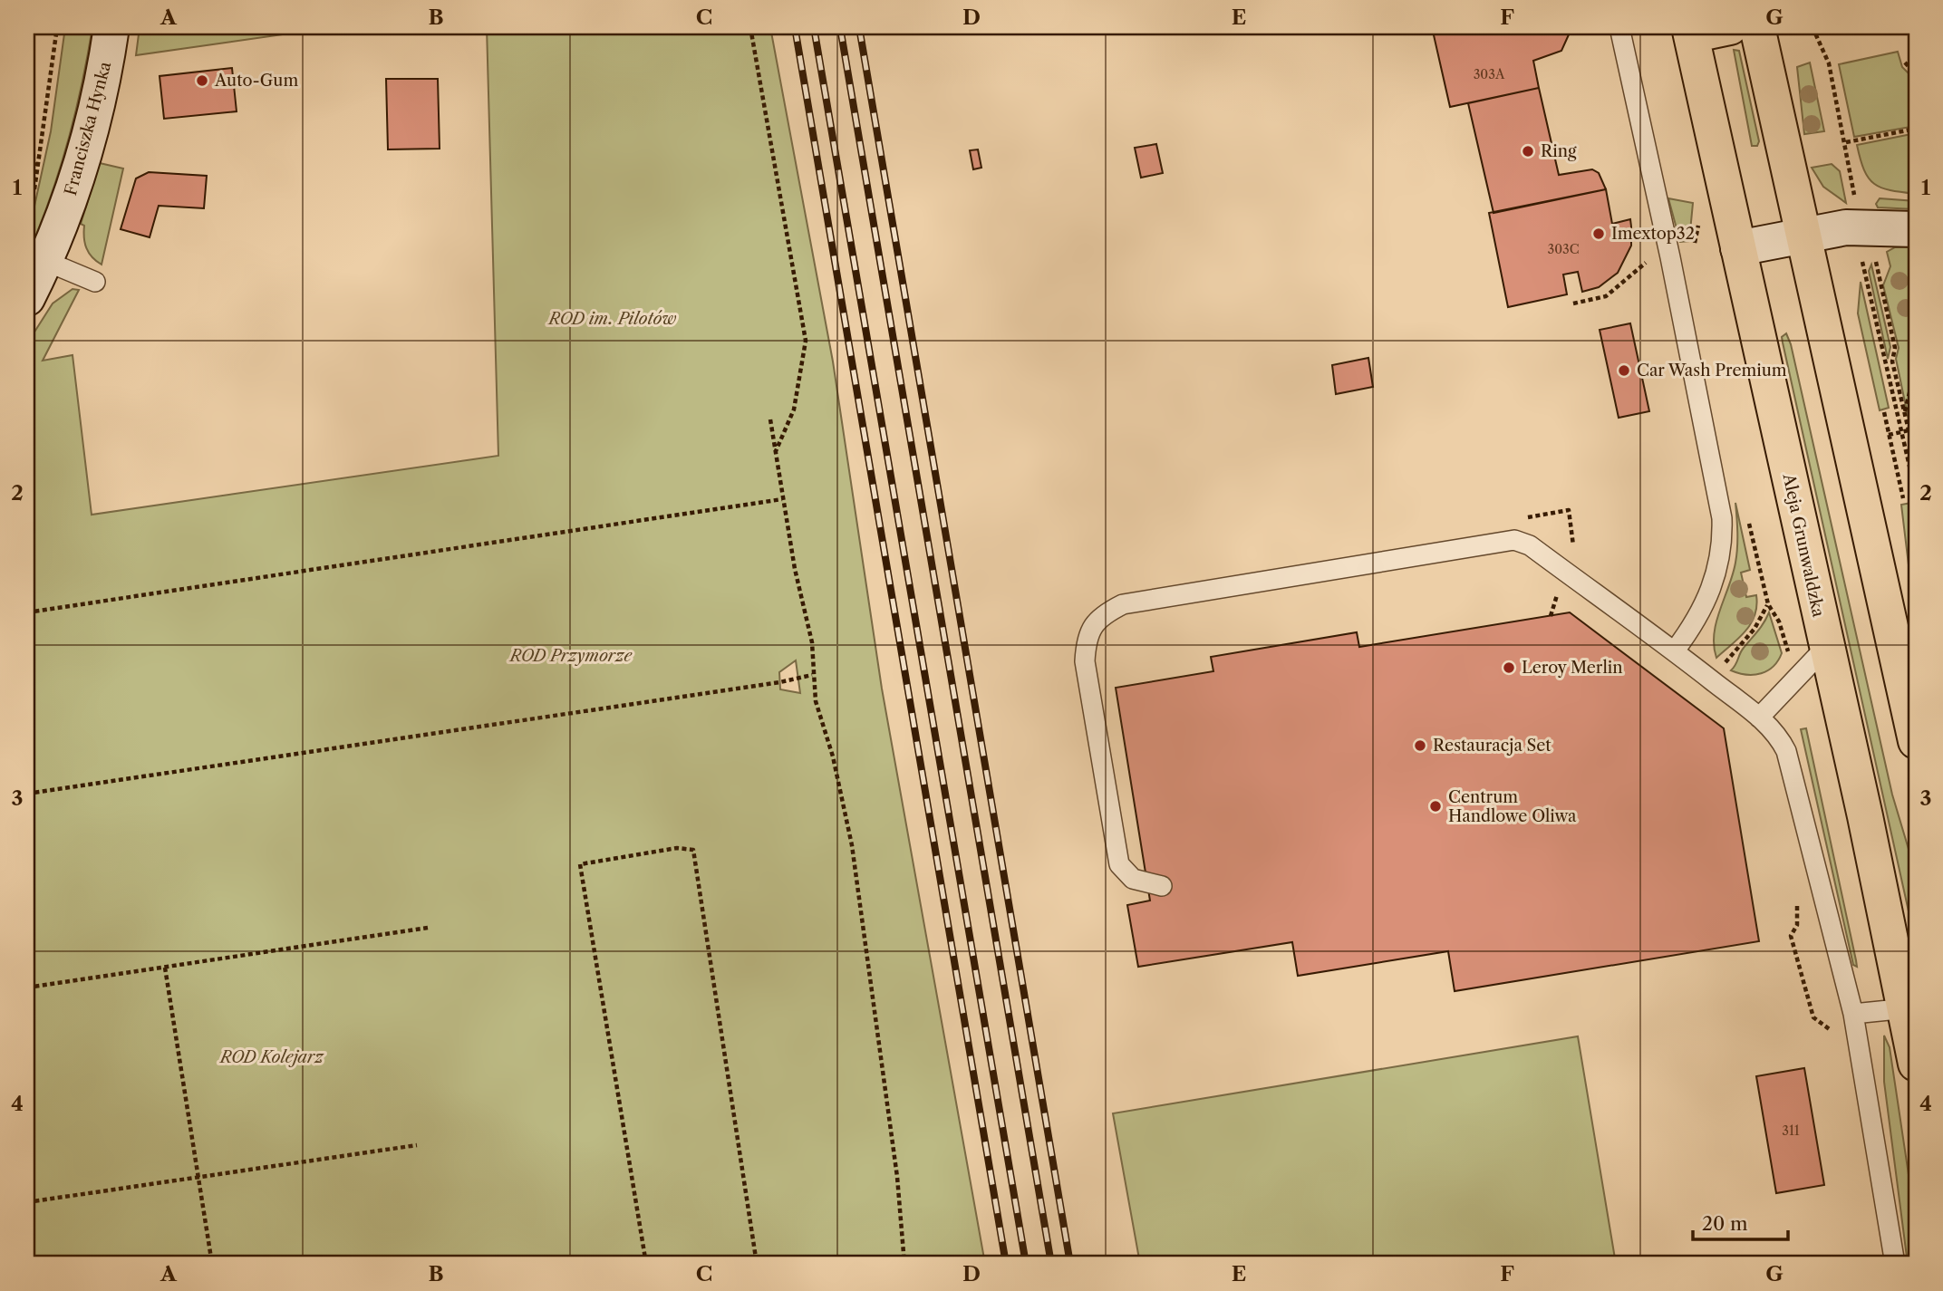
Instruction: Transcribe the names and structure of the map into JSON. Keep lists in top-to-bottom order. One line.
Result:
{"streets":{"main road":["Aleja Grunwaldzka"],"street":["Franciszka Hynka"]},"parks":["ROD im. Pilotów","ROD Przymorze","ROD Kolejarz"],"places":["Auto-Gum","Ring","Imextop32","Car Wash Premium","Leroy Merlin","Restauracja Set","Centrum Handlowe Oliwa"],"house_numbers":["303A","303C","311"],"scale_bar":"20 m","grid":{"columns":["A","B","C","D","E","F","G"],"rows":["1","2","3","4"]}}
